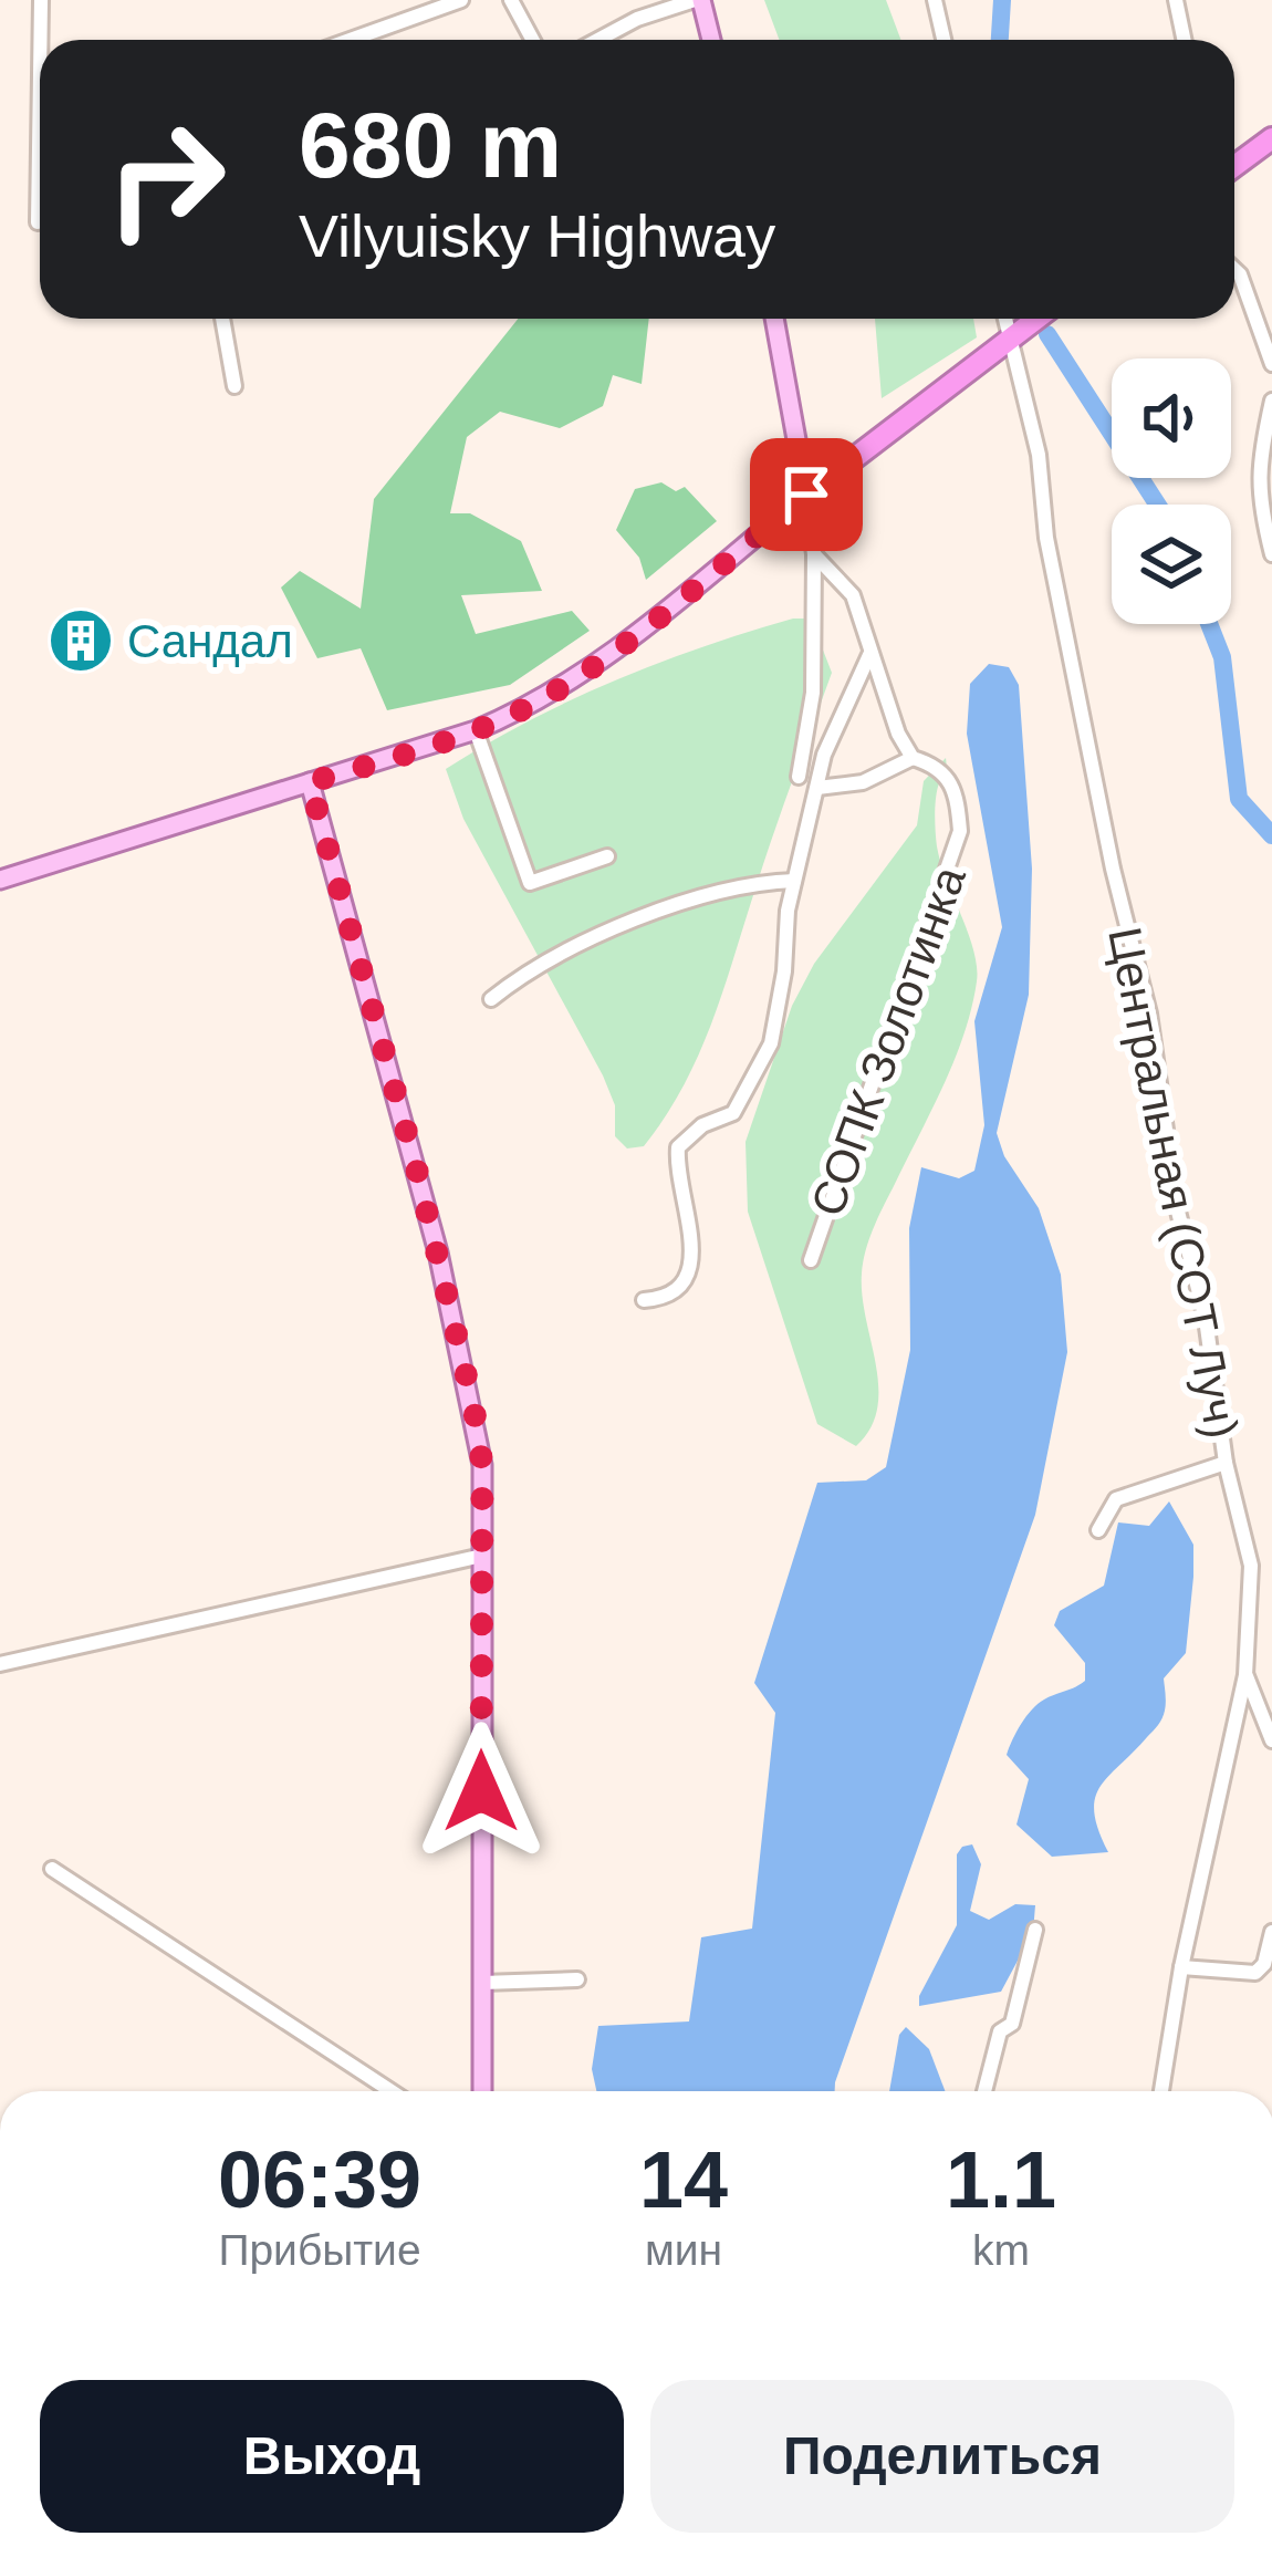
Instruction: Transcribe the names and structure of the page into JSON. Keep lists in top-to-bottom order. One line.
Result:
{"streets":{"street":["СОПК Золотинка","Центральная (СОТ Луч)"]},"places":{"building":["Сандал"]},"page":{"turn":["680 m","Vilyuisky Highway"],"eta":["06:39","Прибытие","14","мин","1.1","km"],"buttons":["Выход","Поделиться"]}}
